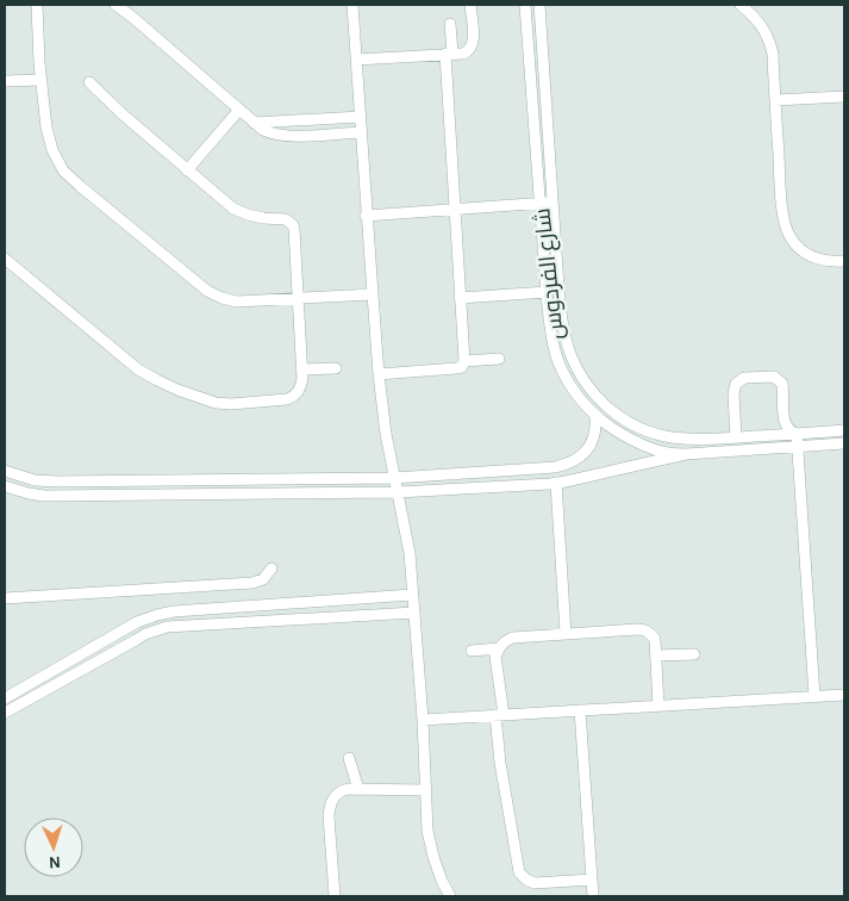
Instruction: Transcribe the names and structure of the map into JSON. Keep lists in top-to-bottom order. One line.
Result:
{"streets":{"street":["شارع الفردوس"]},"north":"bottom"}
